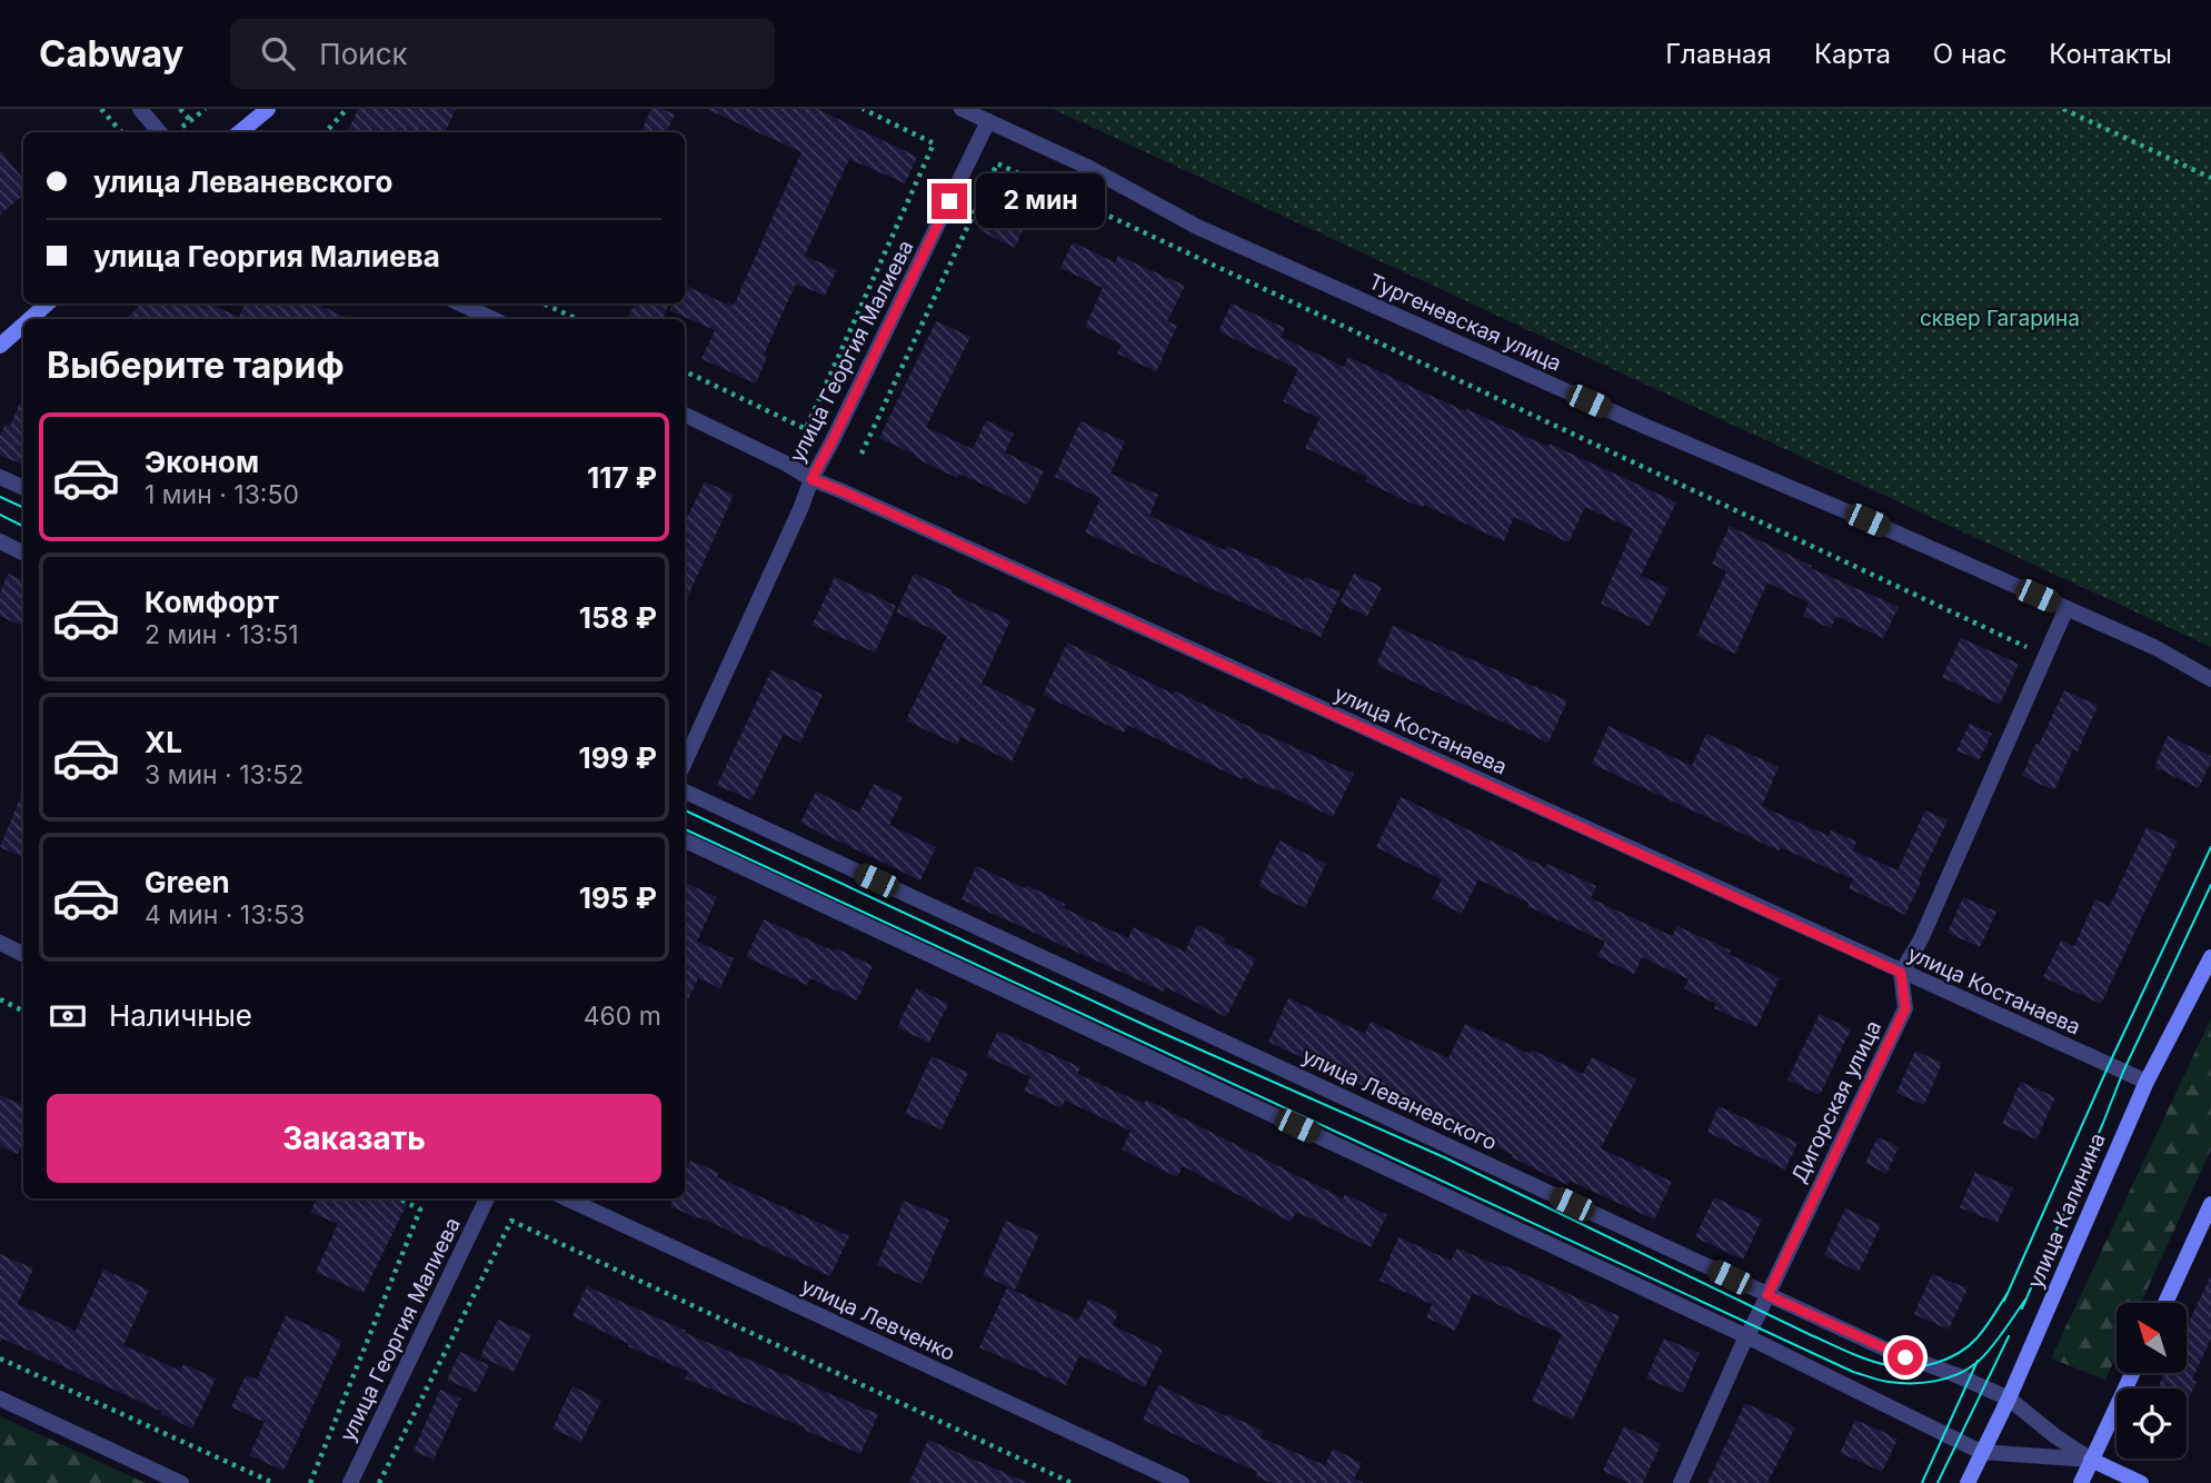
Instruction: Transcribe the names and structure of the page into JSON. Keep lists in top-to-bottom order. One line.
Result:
{"streets":{"main road":["улица Леваневского","улица Калинина"],"street":["Тургеневская улица","улица Георгия Малиева","улица Костанаева","Дигорская улица","улица Левченко"]},"crossings":[["Тургеневская улица","улица Георгия Малиева"],["улица Георгия Малиева","улица Костанаева"],["улица Костанаева","Дигорская улица"],["улица Костанаева","улица Калинина"],["улица Леваневского","Дигорская улица"],["улица Леваневского","улица Калинина"]],"parks":["сквер Гагарина"],"north":"top left","page":{"header":"Cabway","search":"Поиск","nav":["Главная","Карта","О нас","Контакты"],"banner":["улица Леваневского","улица Георгия Малиева"],"bubble":"2 мин","heading":"Выберите тариф","list":[{"name":"Эконом","note":"1 мин · 13:50","value":"117 ₽"},{"name":"Комфорт","note":"2 мин · 13:51","value":"158 ₽"},{"name":"XL","note":"3 мин · 13:52","value":"199 ₽"},{"name":"Green","note":"4 мин · 13:53","value":"195 ₽"}],"pay":["Наличные","460 m"],"buttons":"Заказать"}}
